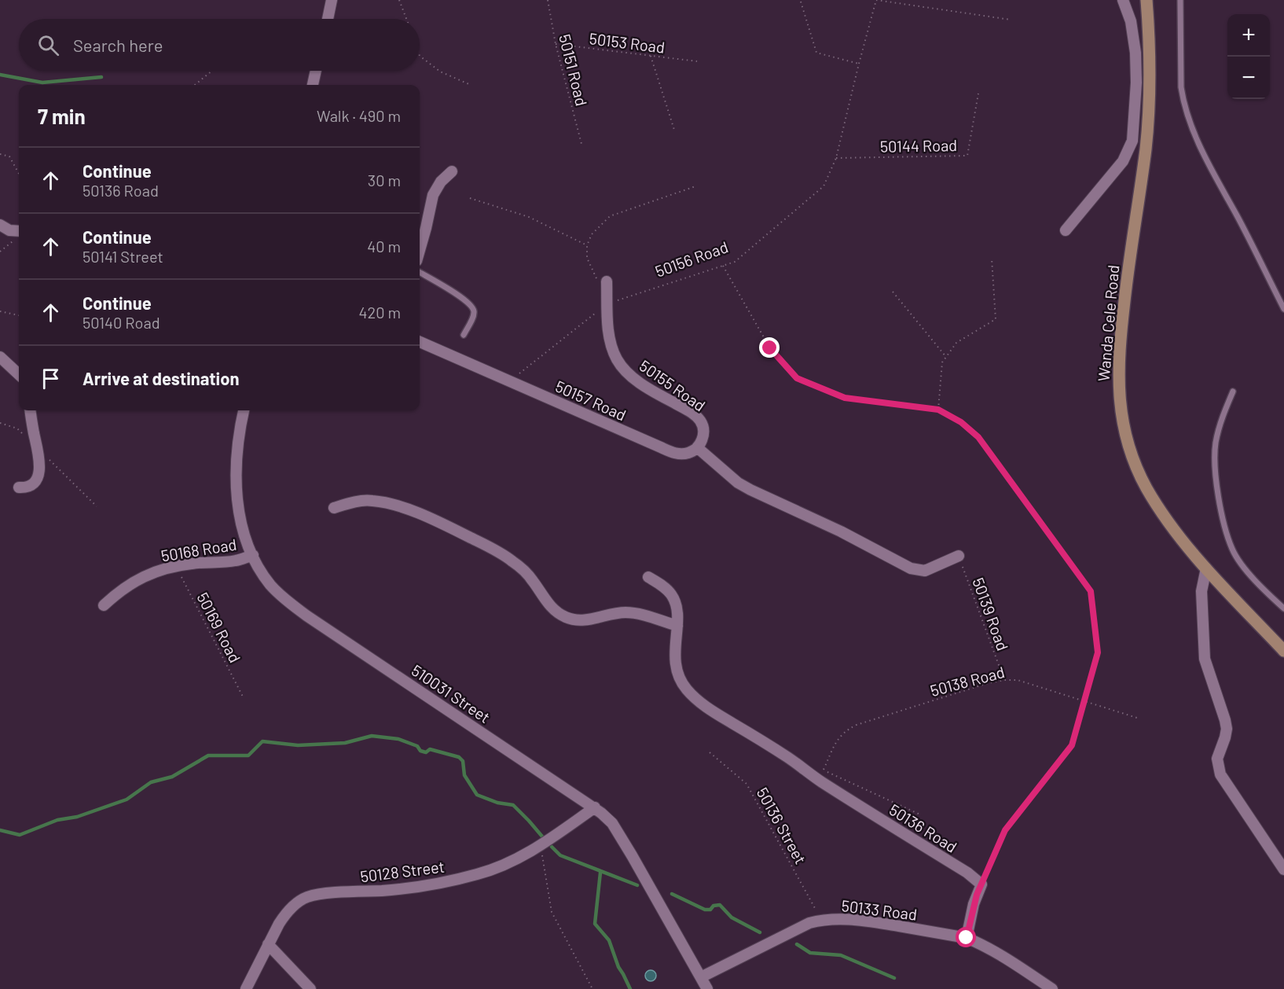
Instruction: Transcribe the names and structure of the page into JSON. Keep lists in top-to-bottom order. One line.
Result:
{"streets":{"street":["Wanda Cele Road","50155 Road","50157 Road","50168 Road","510031 Street","50136 Road","50128 Street","50133 Road"],"path":["50153 Road","50151 Road","50144 Road","50156 Road","50139 Road","50169 Road","50138 Road","50136 Street"]},"crossings":[["50153 Road","50151 Road"],["50144 Road","50156 Road"],["50156 Road","50155 Road"],["50156 Road","50157 Road"],["50155 Road","50157 Road"],["50168 Road","50169 Road"],["50168 Road","510031 Street"],["50139 Road","50138 Road"],["510031 Street","50128 Street"],["510031 Street","50133 Road"],["50136 Street","50133 Road"]],"page":{"map_buttons":["+","−"],"search":"Search here","heading":["7 min","Walk · 490 m"],"list":[["Continue","50136 Road","30 m"],["Continue","50141 Street","40 m"],["Continue","50140 Road","420 m"],"Arrive at destination"]}}
